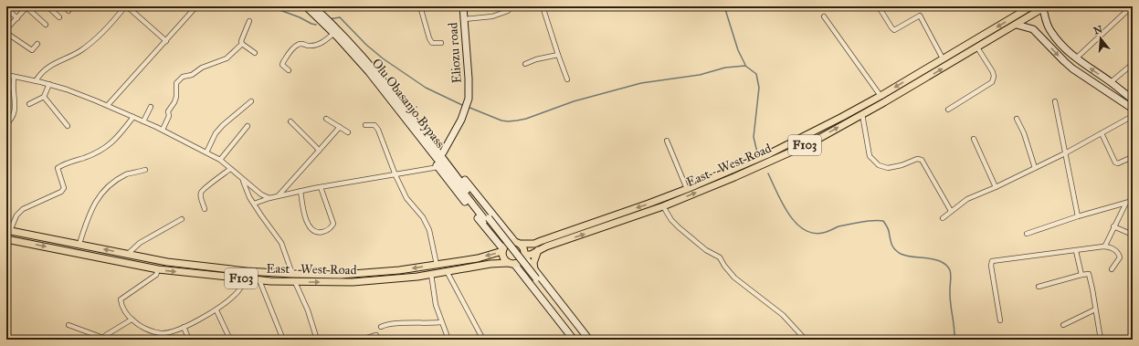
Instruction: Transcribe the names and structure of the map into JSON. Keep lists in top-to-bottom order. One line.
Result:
{"streets":{"main road":["Eliozu road","Olu Obasanjo Bypass","F103","East - West Road"]},"crossings":[["F103","East - West Road"]],"north":"top"}
